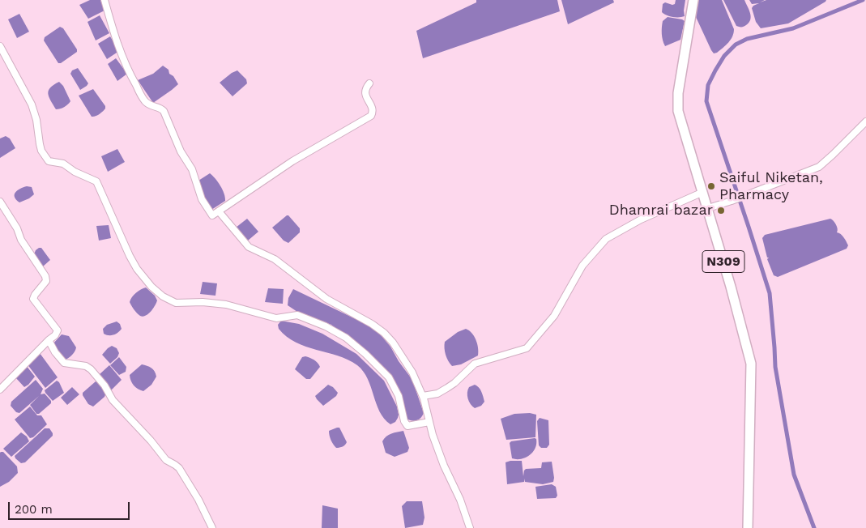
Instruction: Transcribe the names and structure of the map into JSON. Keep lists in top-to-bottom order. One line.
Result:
{"streets":{"highway":["N309"]},"places":["Saiful Niketan, Pharmacy","Dhamrai bazar"],"scale_bar":"200 m"}
